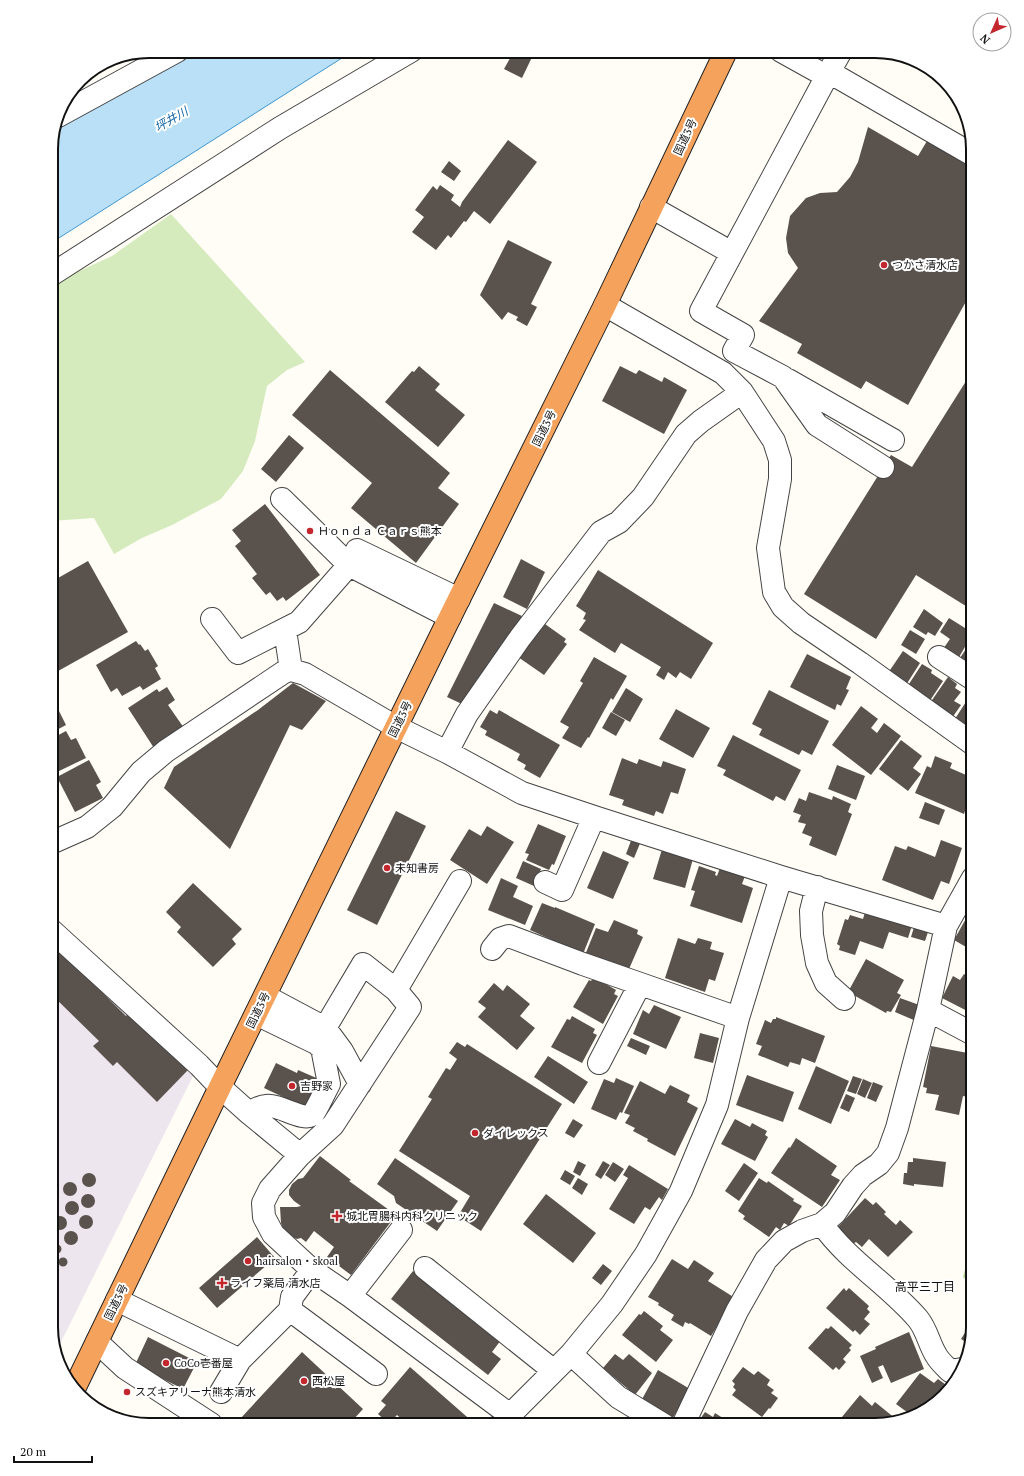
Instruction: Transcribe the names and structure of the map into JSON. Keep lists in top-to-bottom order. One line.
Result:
{"streets":{"highway":["国道3号"]},"districts":["高平三丁目"],"water":["坪井川"],"places":{"other":["つかさ清水店","Ｈｏｎｄａ Ｃａｒｓ熊本","未知書房","吉野家","ダイレックス","hairsalon・skoal","CoCo壱番屋","西松屋","スズキアリーナ熊本清水"],"health":["城北胃腸科内科クリニック","ライフ薬局 清水店"]},"scale_bar":"20 m","north":"bottom left"}
